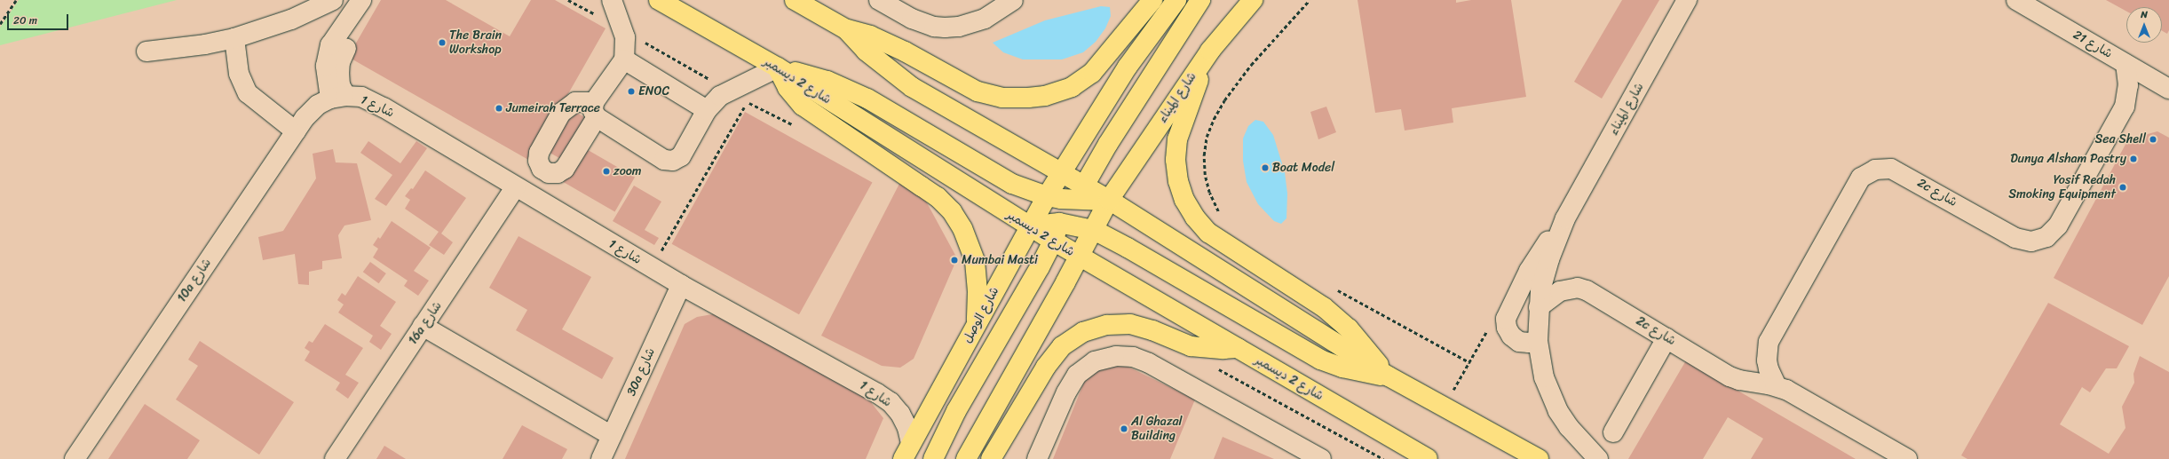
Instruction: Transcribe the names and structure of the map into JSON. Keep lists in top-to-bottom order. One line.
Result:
{"streets":{"main road":["شارع 2 ديسمبر","شارع الميناء","شارع الوصل"],"street":["شارع 21","شارع 1","2c شارع","10a شارع","16a شارع","30a شارع"]},"crossings":[["شارع 21","2c شارع"],["شارع 2 ديسمبر","شارع الوصل"],["شارع الميناء","2c شارع"],["شارع 1","10a شارع"],["شارع 1","شارع الوصل"],["شارع 1","16a شارع"],["شارع 1","30a شارع"]],"places":["The Brain Workshop","ENOC","Jumeirah Terrace","Sea Shell","Dunya Alsham Pastry","Boat Model","zoom","Yosif Redah Smoking Equipment","Mumbai Masti","Al Ghazal Building"],"scale_bar":"20 m","north":"top"}
